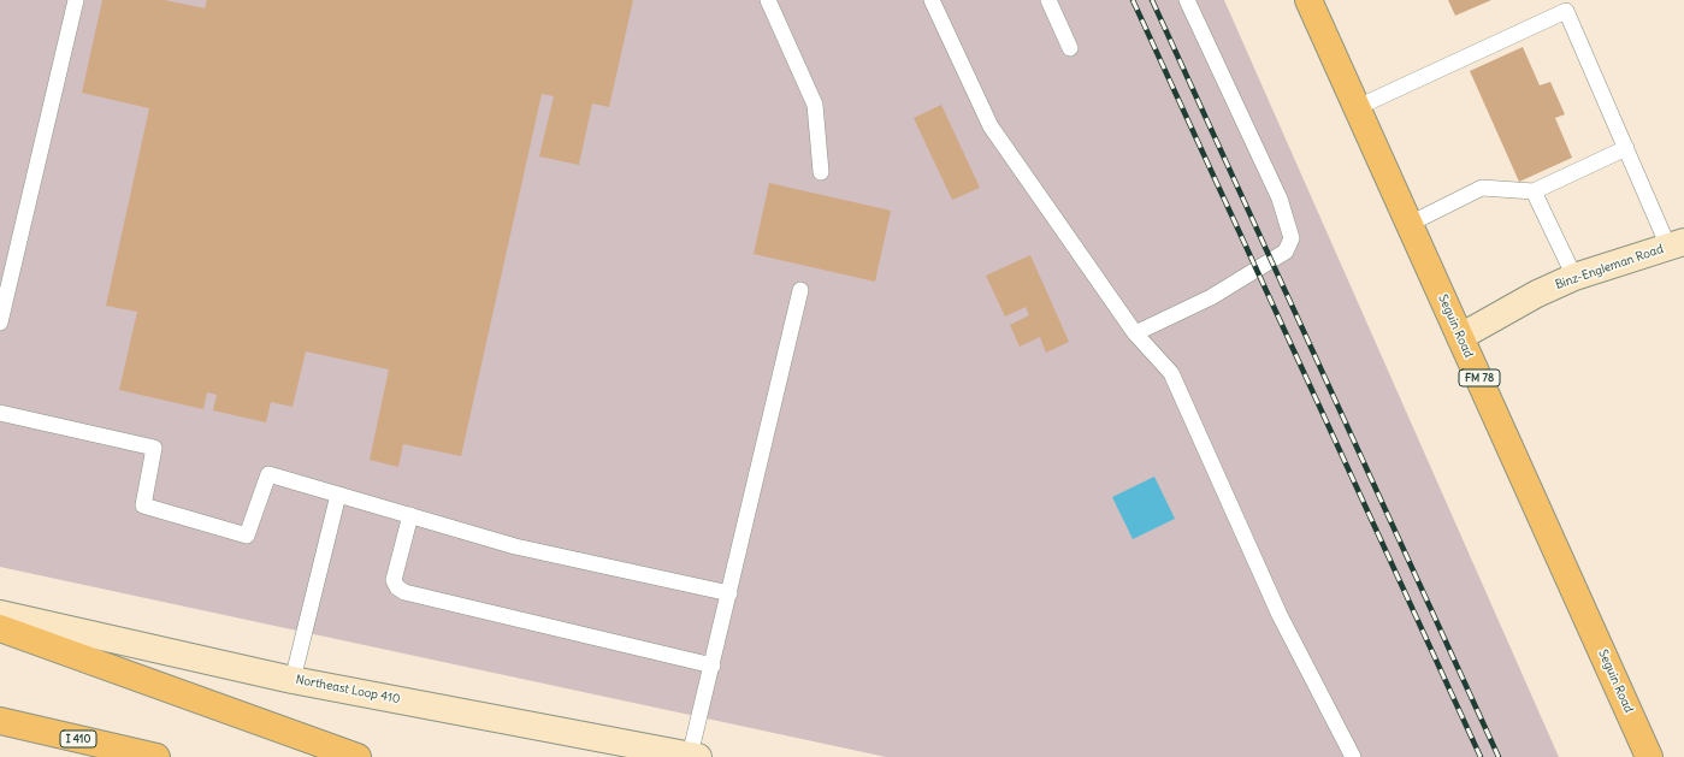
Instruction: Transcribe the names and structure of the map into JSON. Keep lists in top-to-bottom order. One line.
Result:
{"streets":{"main road":["Seguin Road","FM 78","I 410"],"street":["Binz-Engleman Road","Northeast Loop 410"]},"crossings":[["Binz-Engleman Road","Seguin Road"]]}
